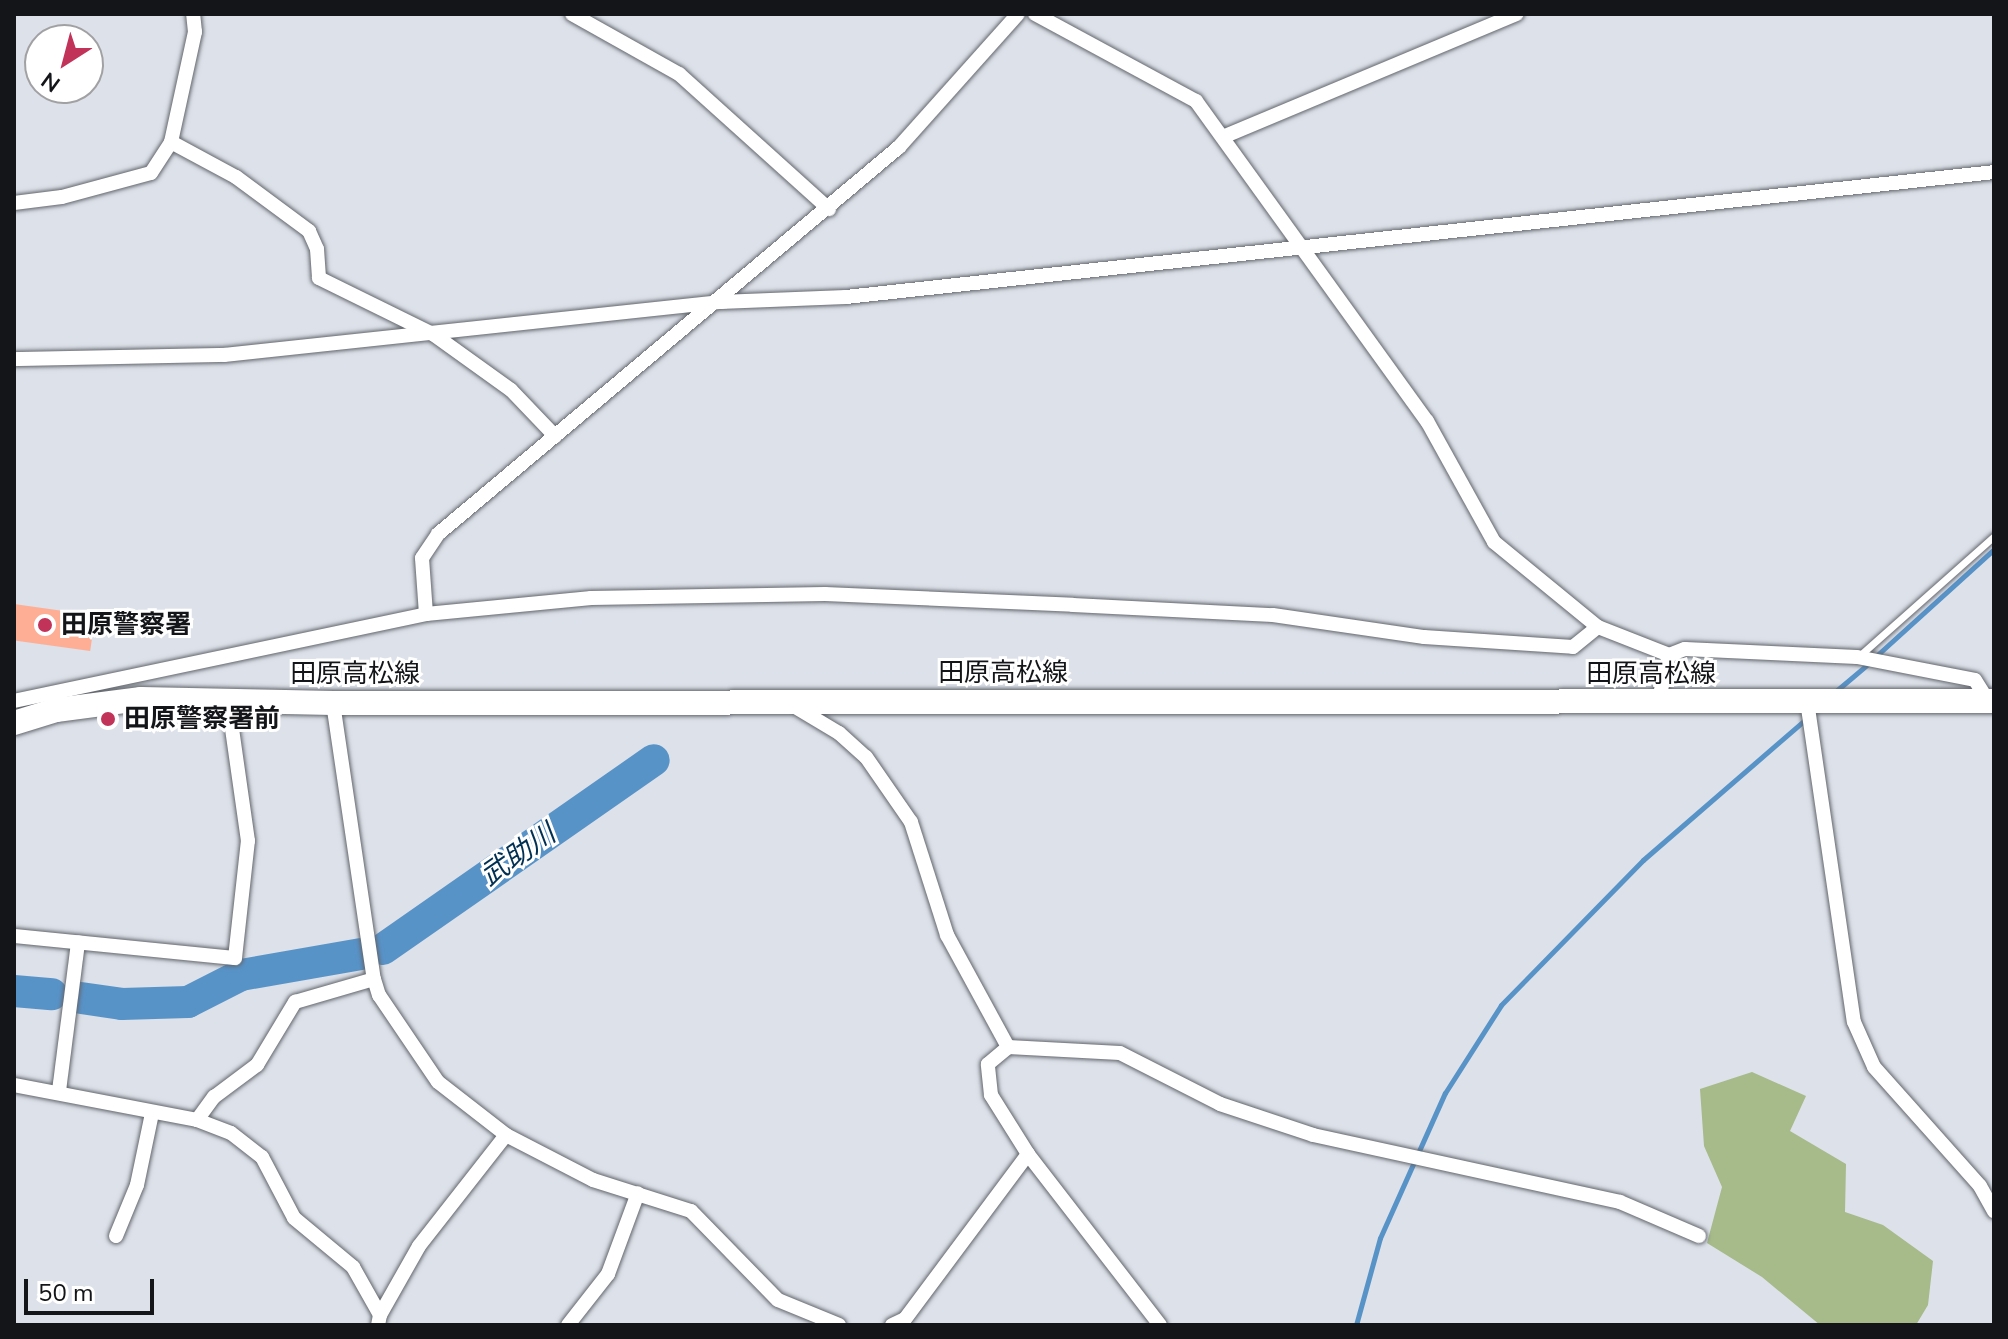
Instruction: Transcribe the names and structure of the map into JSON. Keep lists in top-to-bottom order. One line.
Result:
{"streets":{"main road":["田原高松線"]},"water":["武助川"],"places":["田原警察署","田原警察署前"],"scale_bar":"50 m","north":"bottom left"}
